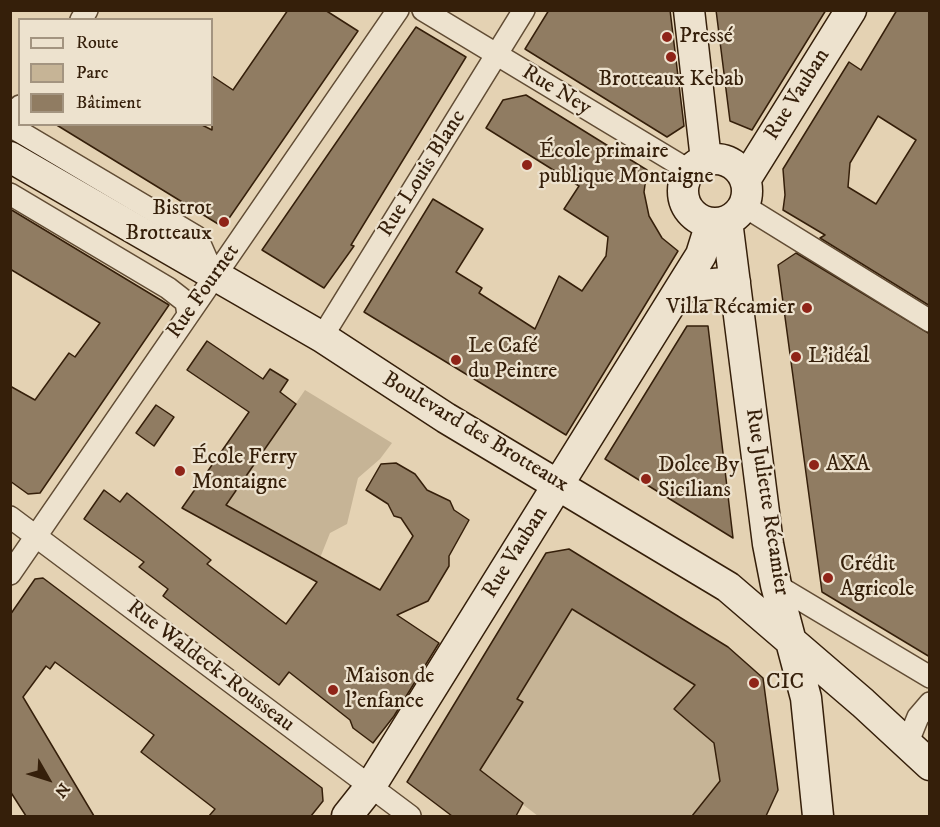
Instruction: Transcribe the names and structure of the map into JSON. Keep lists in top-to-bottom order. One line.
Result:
{"streets":{"main road":["Rue Vauban","Boulevard des Brotteaux","Rue Juliette Récamier"],"street":["Rue Ney","Rue Louis Blanc","Rue Fournet","Rue Waldeck-Rousseau"]},"crossings":[["Rue Ney","Rue Vauban"],["Rue Ney","Rue Louis Blanc"],["Rue Ney","Rue Juliette Récamier"],["Rue Vauban","Boulevard des Brotteaux"],["Rue Vauban","Rue Juliette Récamier"],["Rue Vauban","Rue Waldeck-Rousseau"],["Rue Louis Blanc","Boulevard des Brotteaux"],["Rue Fournet","Boulevard des Brotteaux"],["Rue Fournet","Rue Waldeck-Rousseau"],["Boulevard des Brotteaux","Rue Juliette Récamier"]],"places":["Pressé","Brotteaux Kebab","École primaire publique Montaigne","Bistrot Brotteaux","Villa Récamier","L'idéal","Le Café du Peintre","AXA","École Ferry Montaigne","Dolce By Sicilians","Crédit Agricole","CIC","Maison de l'enfance"],"legend":["Route","Parc","Bâtiment"],"north":"bottom right"}
